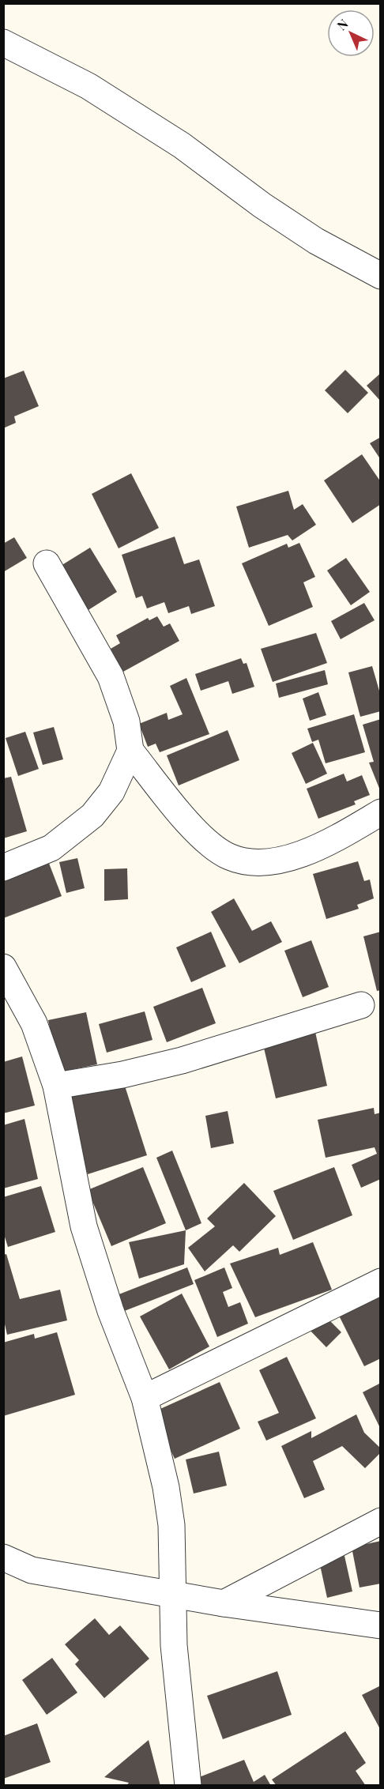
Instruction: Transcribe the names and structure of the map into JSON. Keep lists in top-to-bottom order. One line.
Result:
{"north":"top left"}
